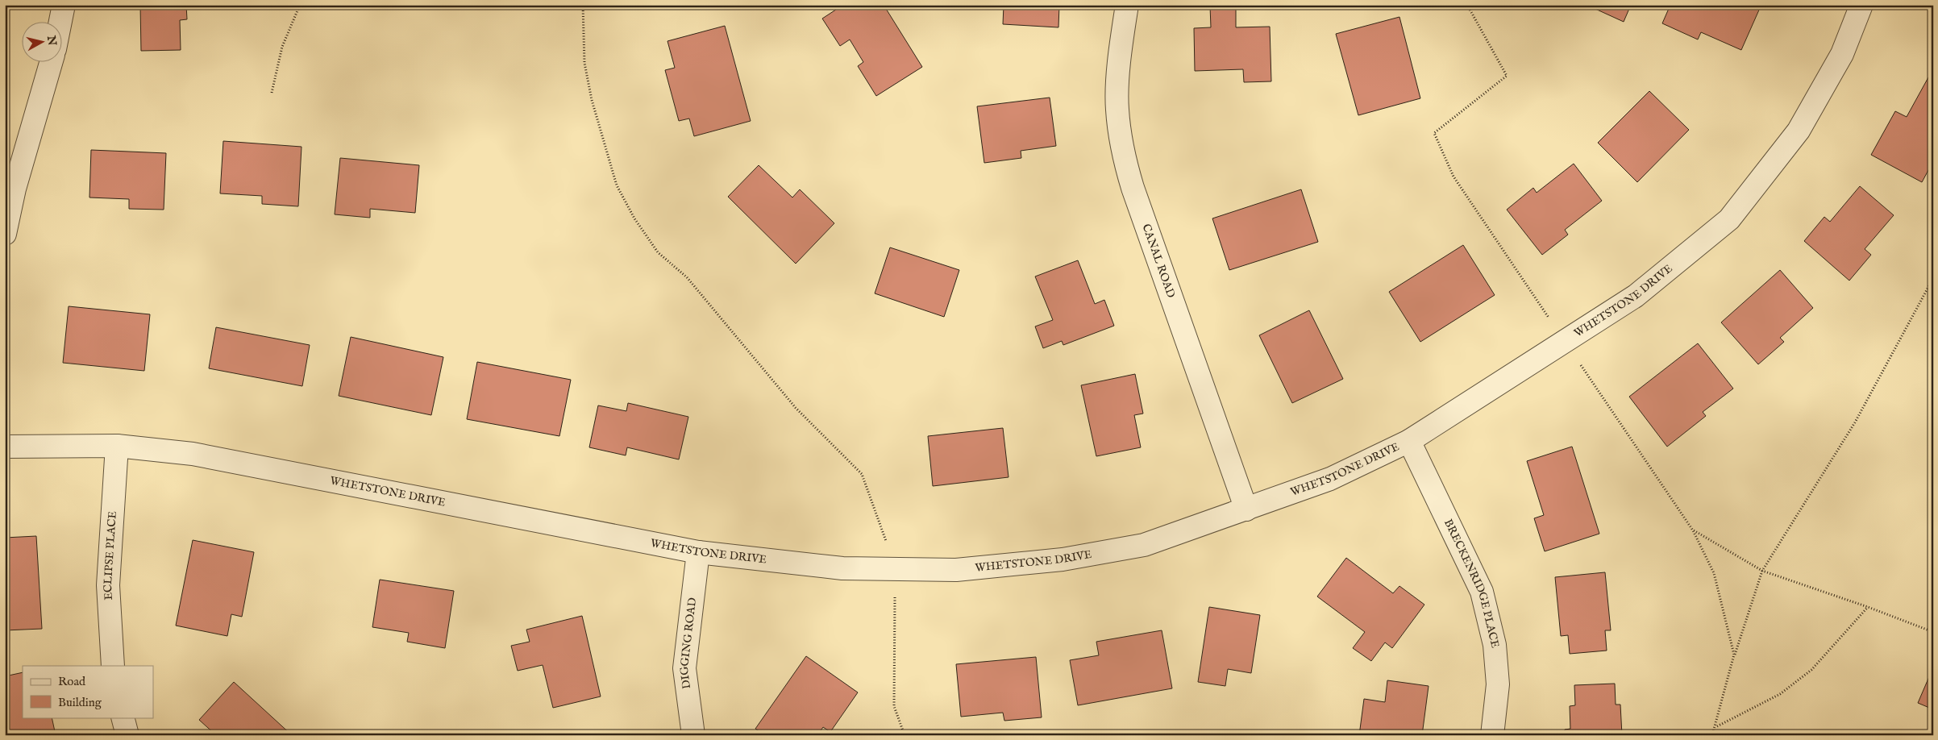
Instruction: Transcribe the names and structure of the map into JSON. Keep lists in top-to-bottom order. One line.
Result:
{"streets":{"street":["CANAL ROAD","WHETSTONE DRIVE","ECLIPSE PLACE","BRECKENRIDGE PLACE","DIGGING ROAD"]},"crossings":[["CANAL ROAD","WHETSTONE DRIVE"],["WHETSTONE DRIVE","ECLIPSE PLACE"],["WHETSTONE DRIVE","BRECKENRIDGE PLACE"],["WHETSTONE DRIVE","DIGGING ROAD"]],"legend":["Road","Building"],"north":"right"}
